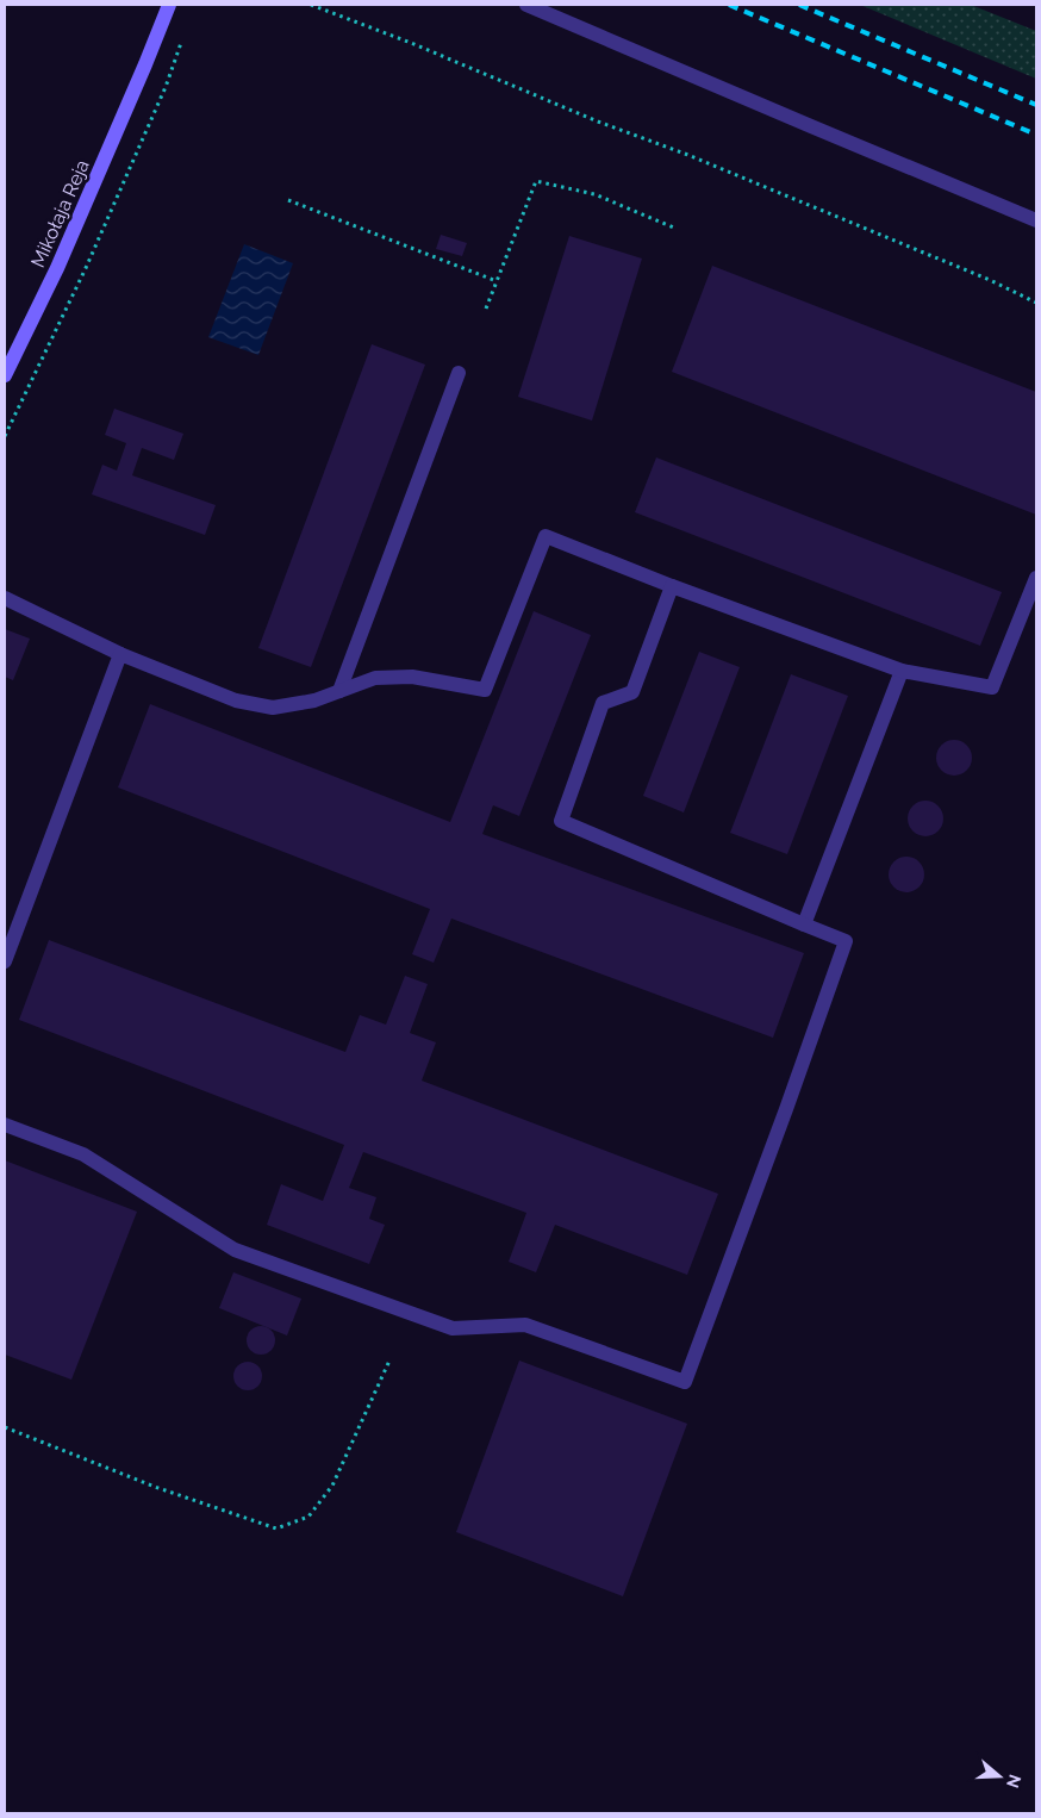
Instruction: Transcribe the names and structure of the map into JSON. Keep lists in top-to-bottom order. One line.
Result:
{"streets":{"street":["Mikołaja Reja"]},"north":"right"}
